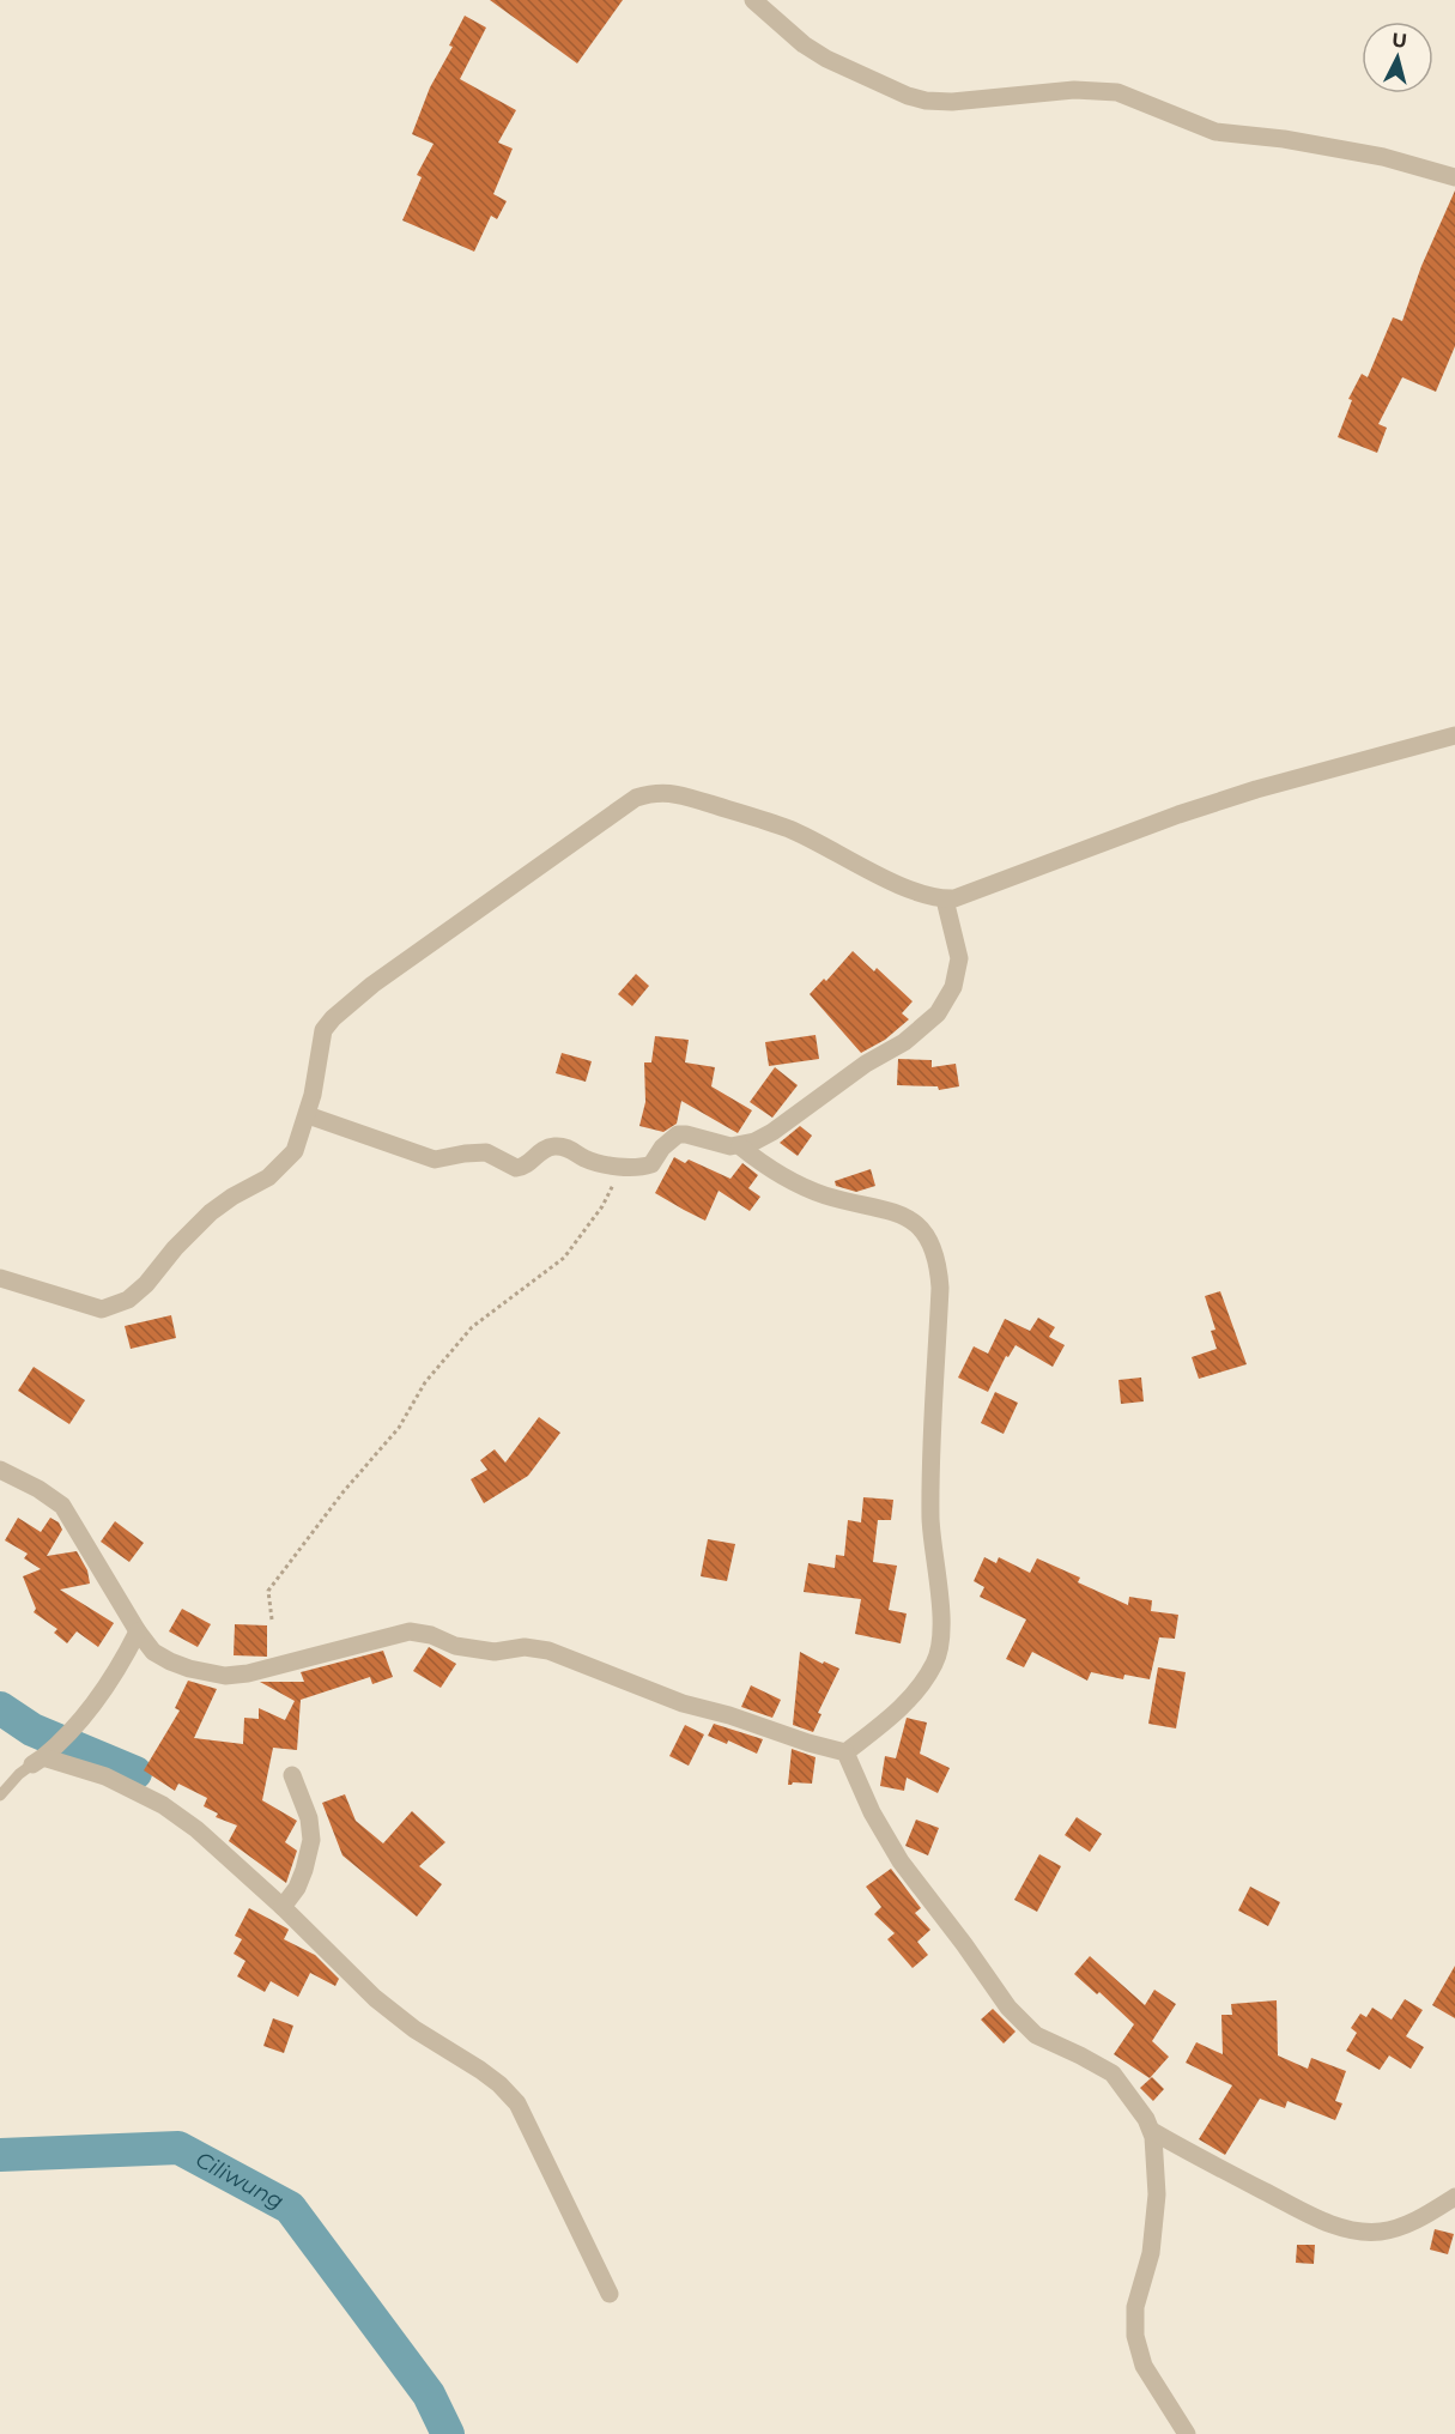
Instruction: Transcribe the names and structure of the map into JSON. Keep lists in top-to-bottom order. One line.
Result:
{"water":["Ciliwung"],"north":"top"}
